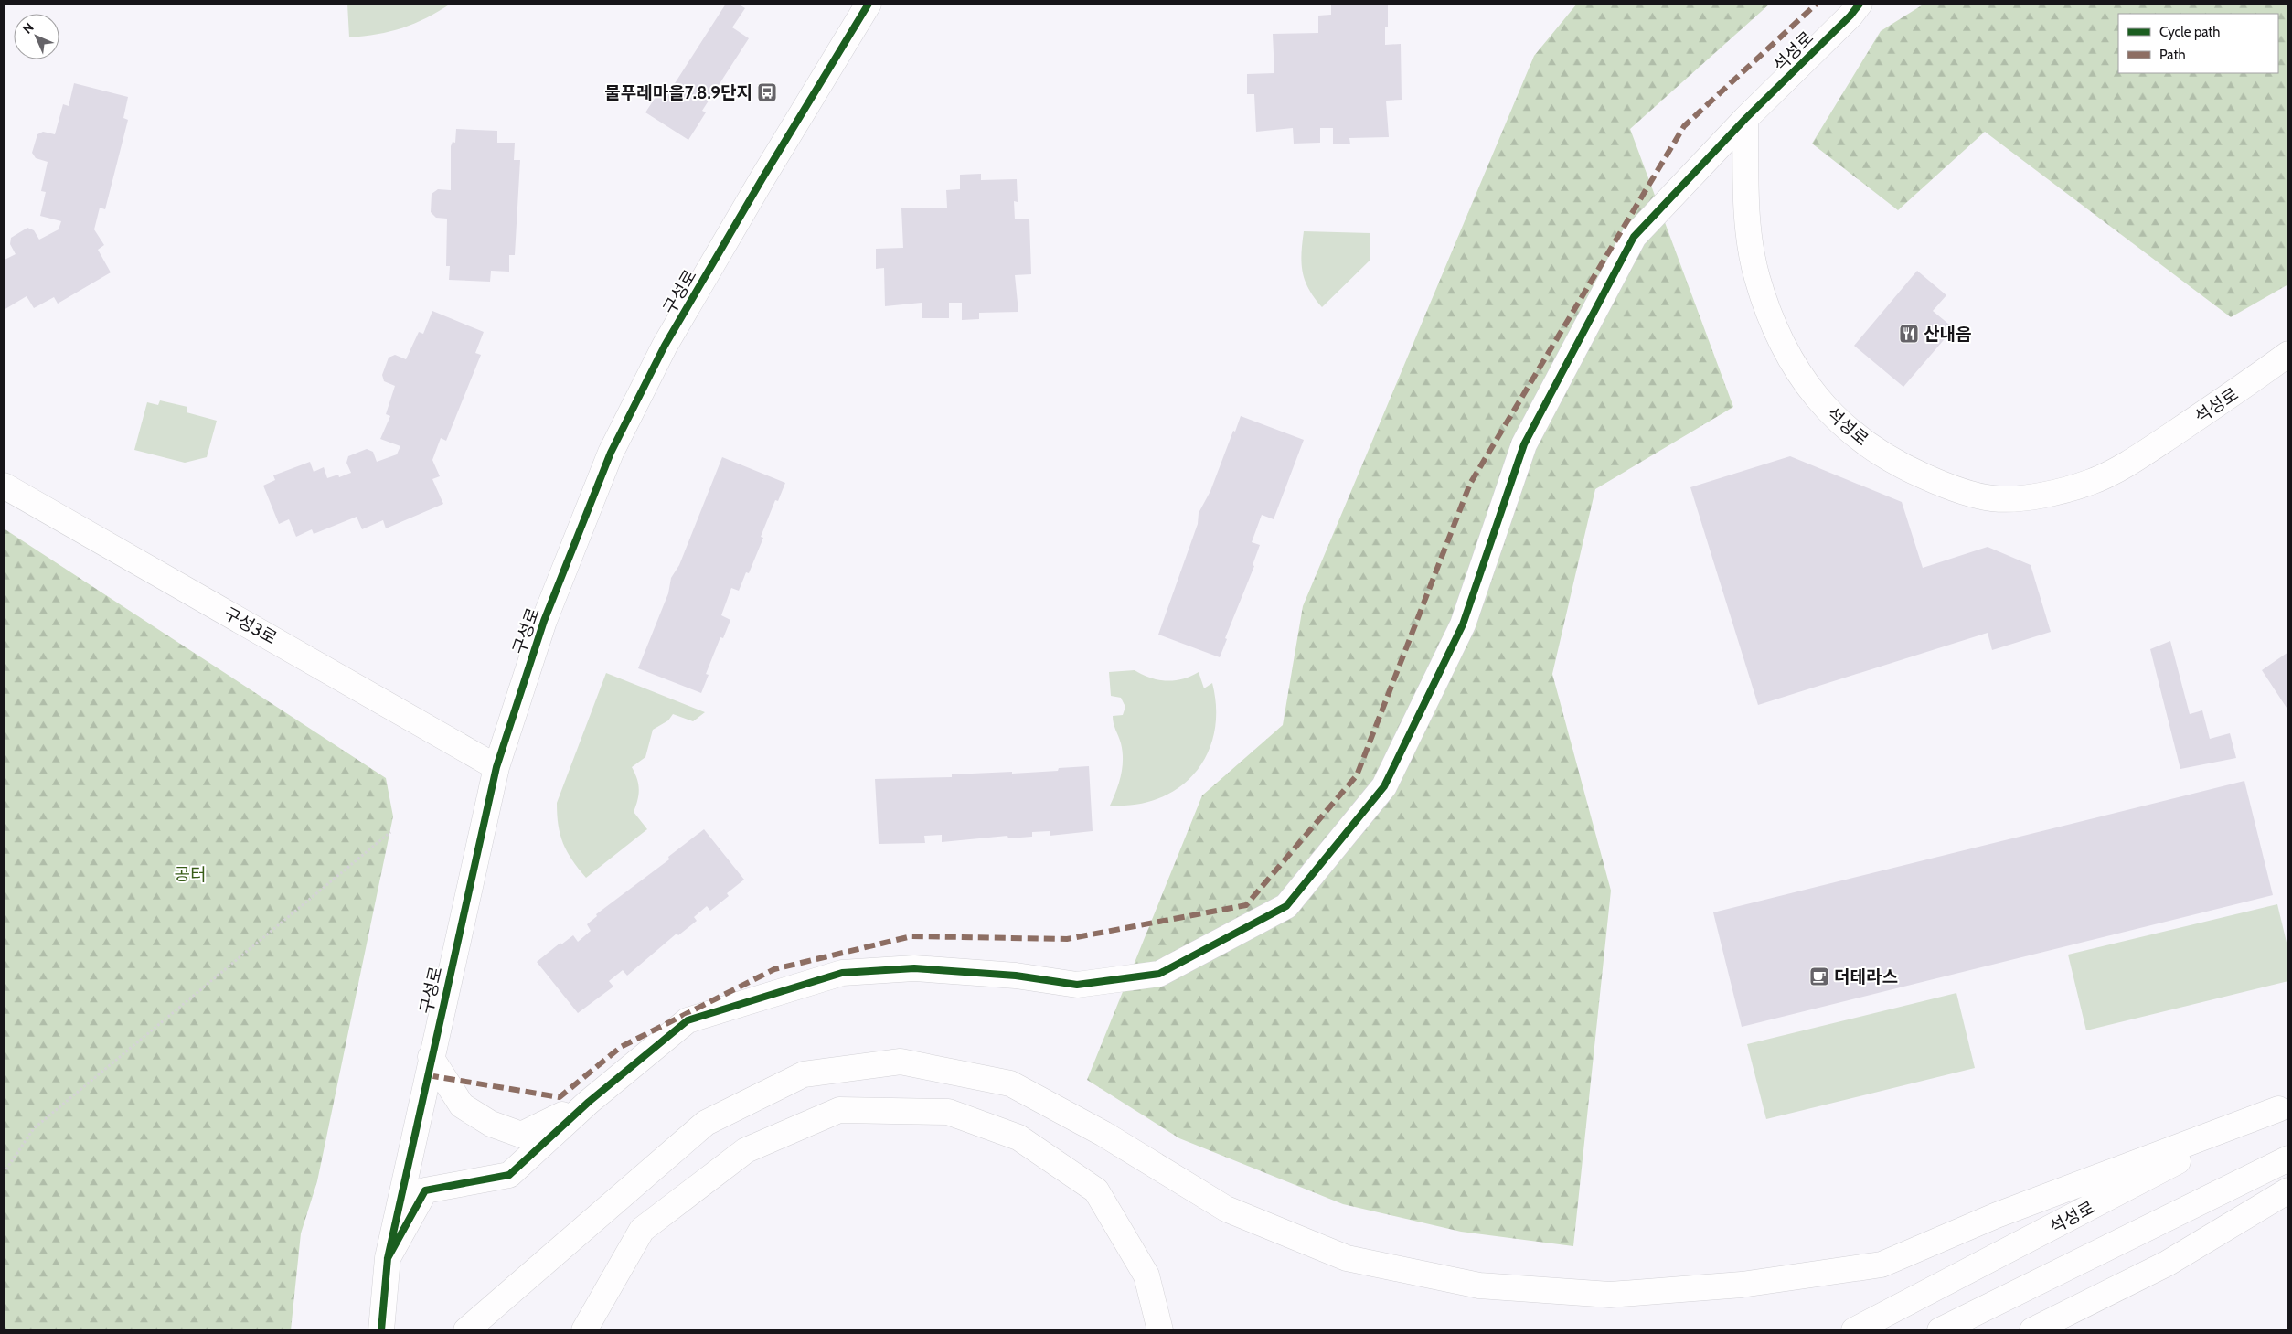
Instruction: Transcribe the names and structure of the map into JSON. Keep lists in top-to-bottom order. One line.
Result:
{"streets":{"main road":["석성로","구성로","구성3로"]},"crossings":[["구성로","구성3로"]],"parks":["공터"],"places":{"bus stop":["물푸레마을7.8.9단지"],"restaurant":["산내음"],"cafe":["더테라스"]},"legend":["Cycle path","Path"],"north":"top left"}
